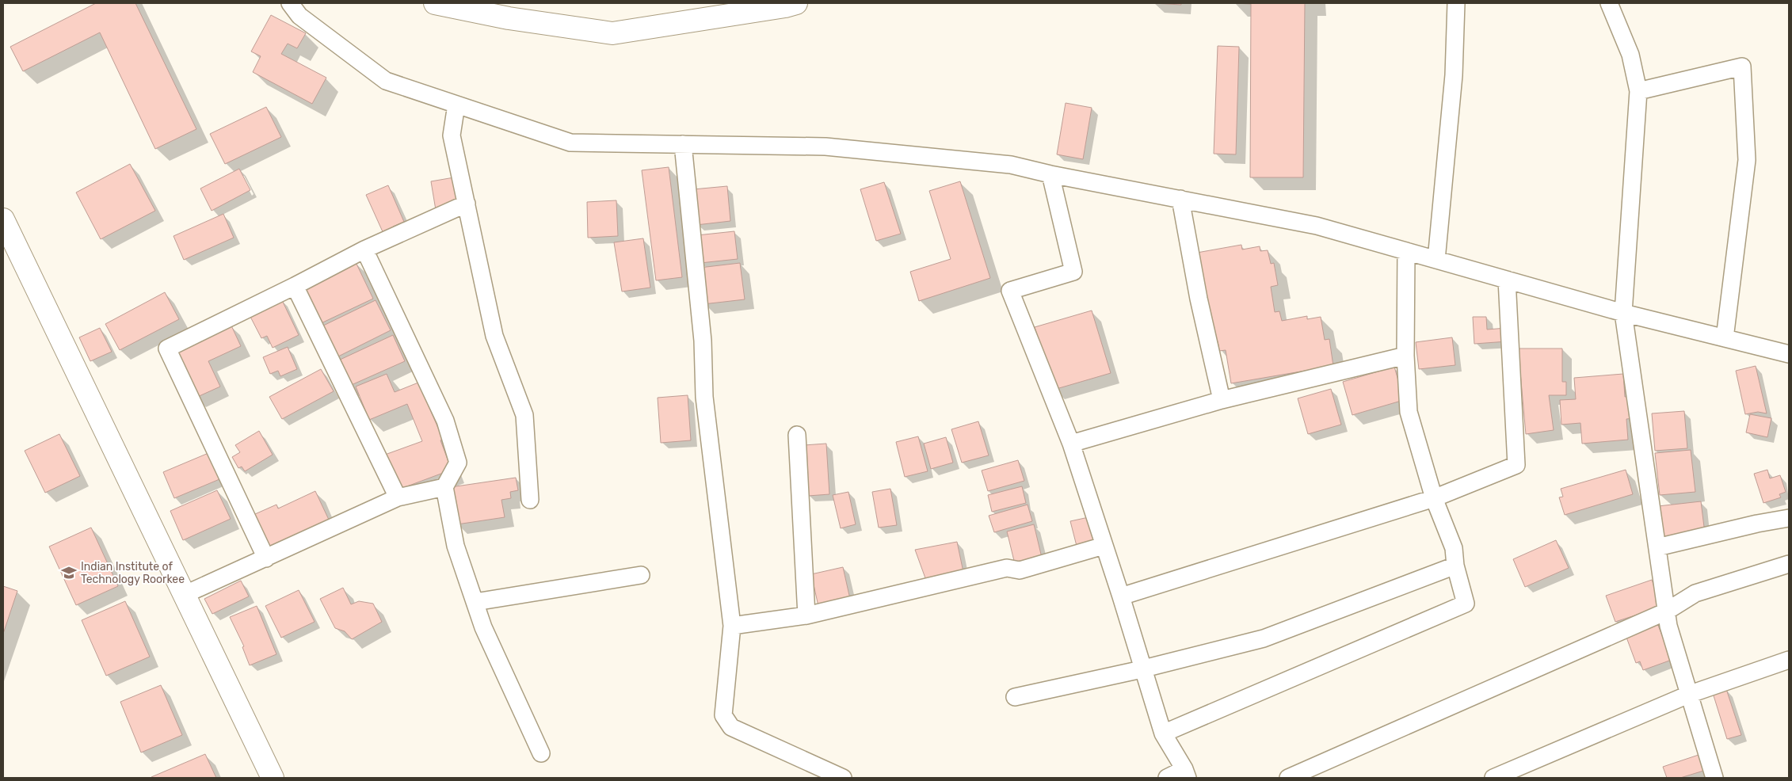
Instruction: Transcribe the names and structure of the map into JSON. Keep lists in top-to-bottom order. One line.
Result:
{"places":{"school or university":["Indian Institute of Technology Roorkee"]}}
